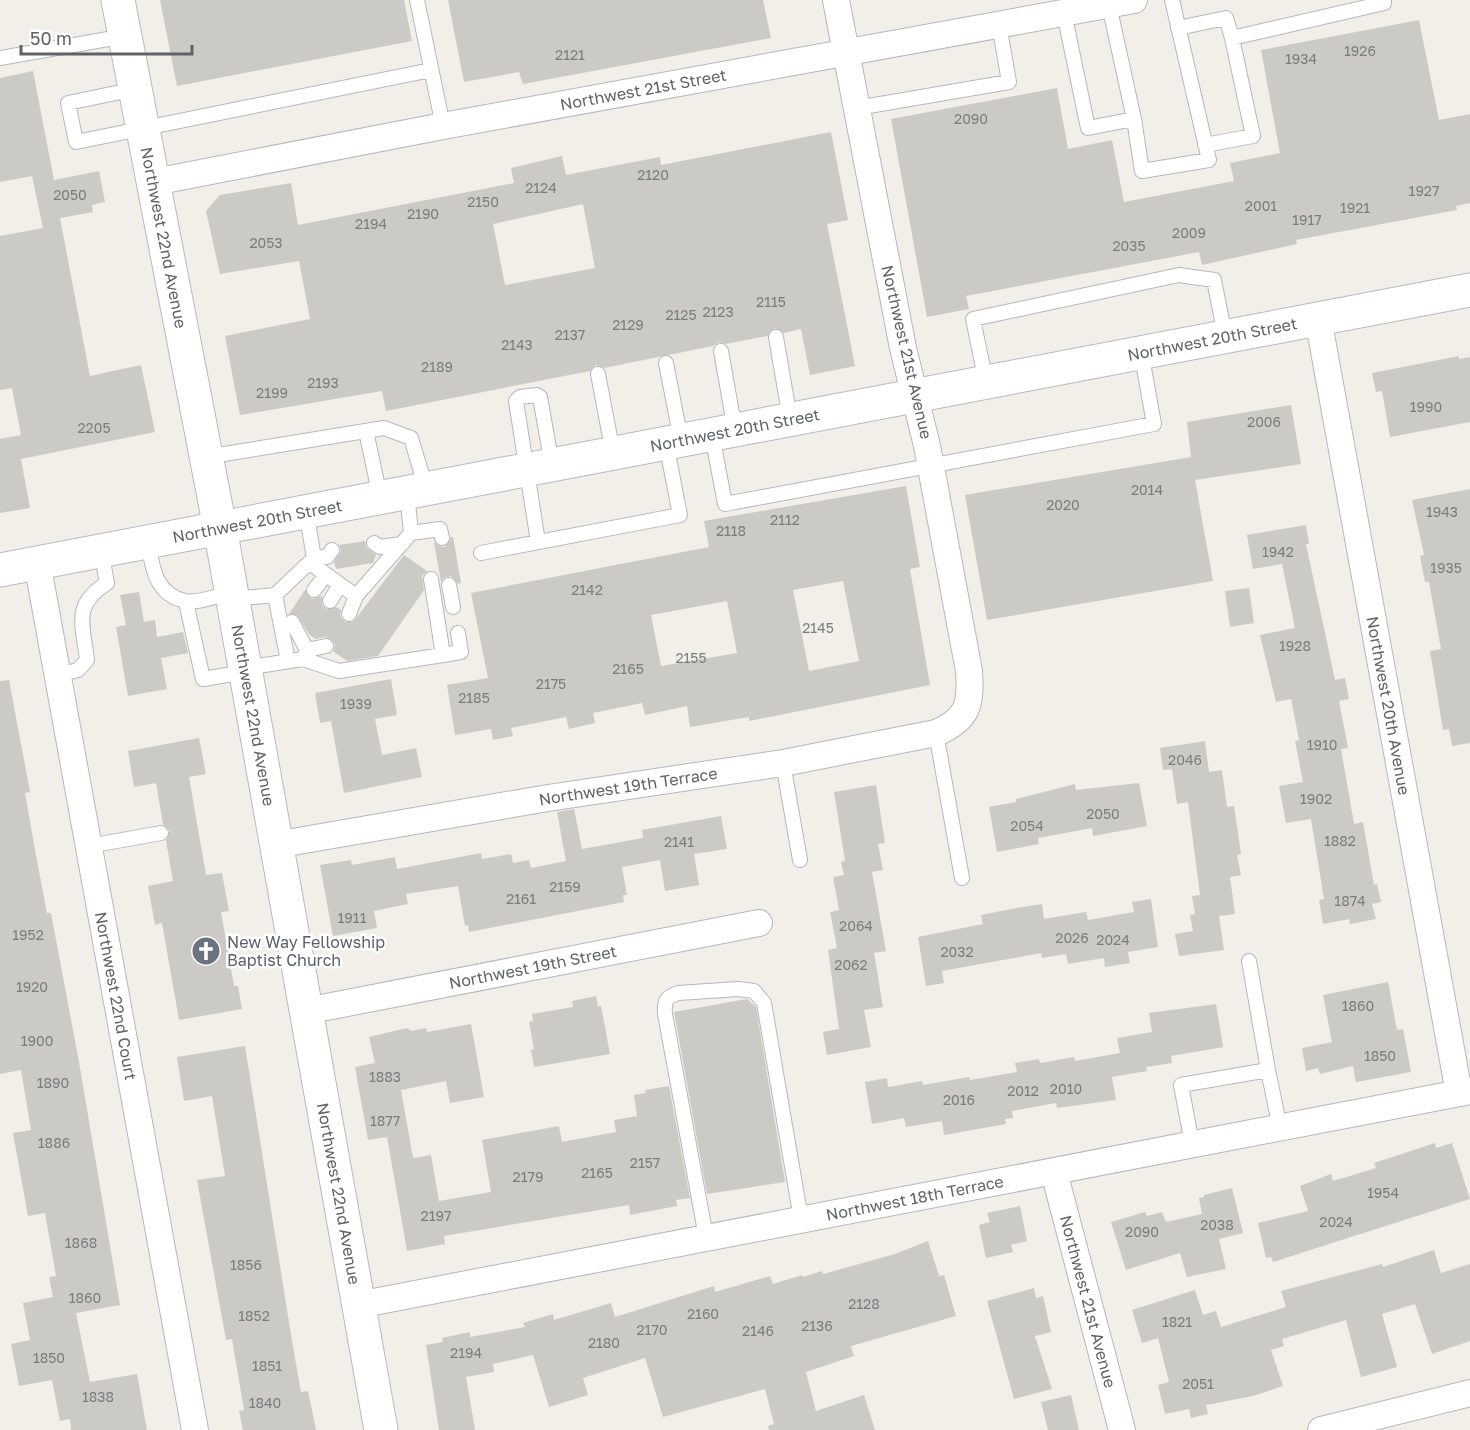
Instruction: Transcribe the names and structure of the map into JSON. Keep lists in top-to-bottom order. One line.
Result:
{"streets":{"main road":["Northwest 22nd Avenue","Northwest 20th Street"],"street":["Northwest 21st Street","Northwest 21st Avenue","Northwest 20th Avenue","Northwest 19th Terrace","Northwest 19th Street","Northwest 22nd Court","Northwest 18th Terrace"]},"crossings":[["Northwest 21st Street","Northwest 22nd Avenue"],["Northwest 21st Street","Northwest 21st Avenue"],["Northwest 22nd Avenue","Northwest 20th Street"],["Northwest 22nd Avenue","Northwest 19th Terrace"],["Northwest 22nd Avenue","Northwest 19th Street"],["Northwest 22nd Avenue","Northwest 18th Terrace"],["Northwest 20th Street","Northwest 21st Avenue"],["Northwest 20th Street","Northwest 20th Avenue"],["Northwest 20th Street","Northwest 22nd Court"],["Northwest 21st Avenue","Northwest 19th Terrace"],["Northwest 21st Avenue","Northwest 18th Terrace"],["Northwest 20th Avenue","Northwest 18th Terrace"]],"places":{"church":["New Way Fellowship Baptist Church"]},"house_numbers":["1926","2121","1934","2090","2120","2124","1927","2050","2150","2001","1921","2190","1917","2194","2009","2053","2035","2115","2123","2125","2129","2137","2143","2189","2193","2199","1990","2006","2205","2014","2020","1943","2112","2118","1942","1935","2142","2145","1928","2155","2165","2175","2185","1939","1910","2046","1902","2050","2054","1882","2141","2159","2161","1874","1911","2064","1952","2026","2024","2032","2062","1920","1860","1900","1850","1883","1890","2010","2012","2016","1877","1886","2157","2165","2179","1954","2197","2024","2038","2090","1868","1856","1860","2128","2160","1852","1821","2136","2170","2146","2180","2194","1850","1851","2051","1838","1840"],"scale_bar":"50 m"}
